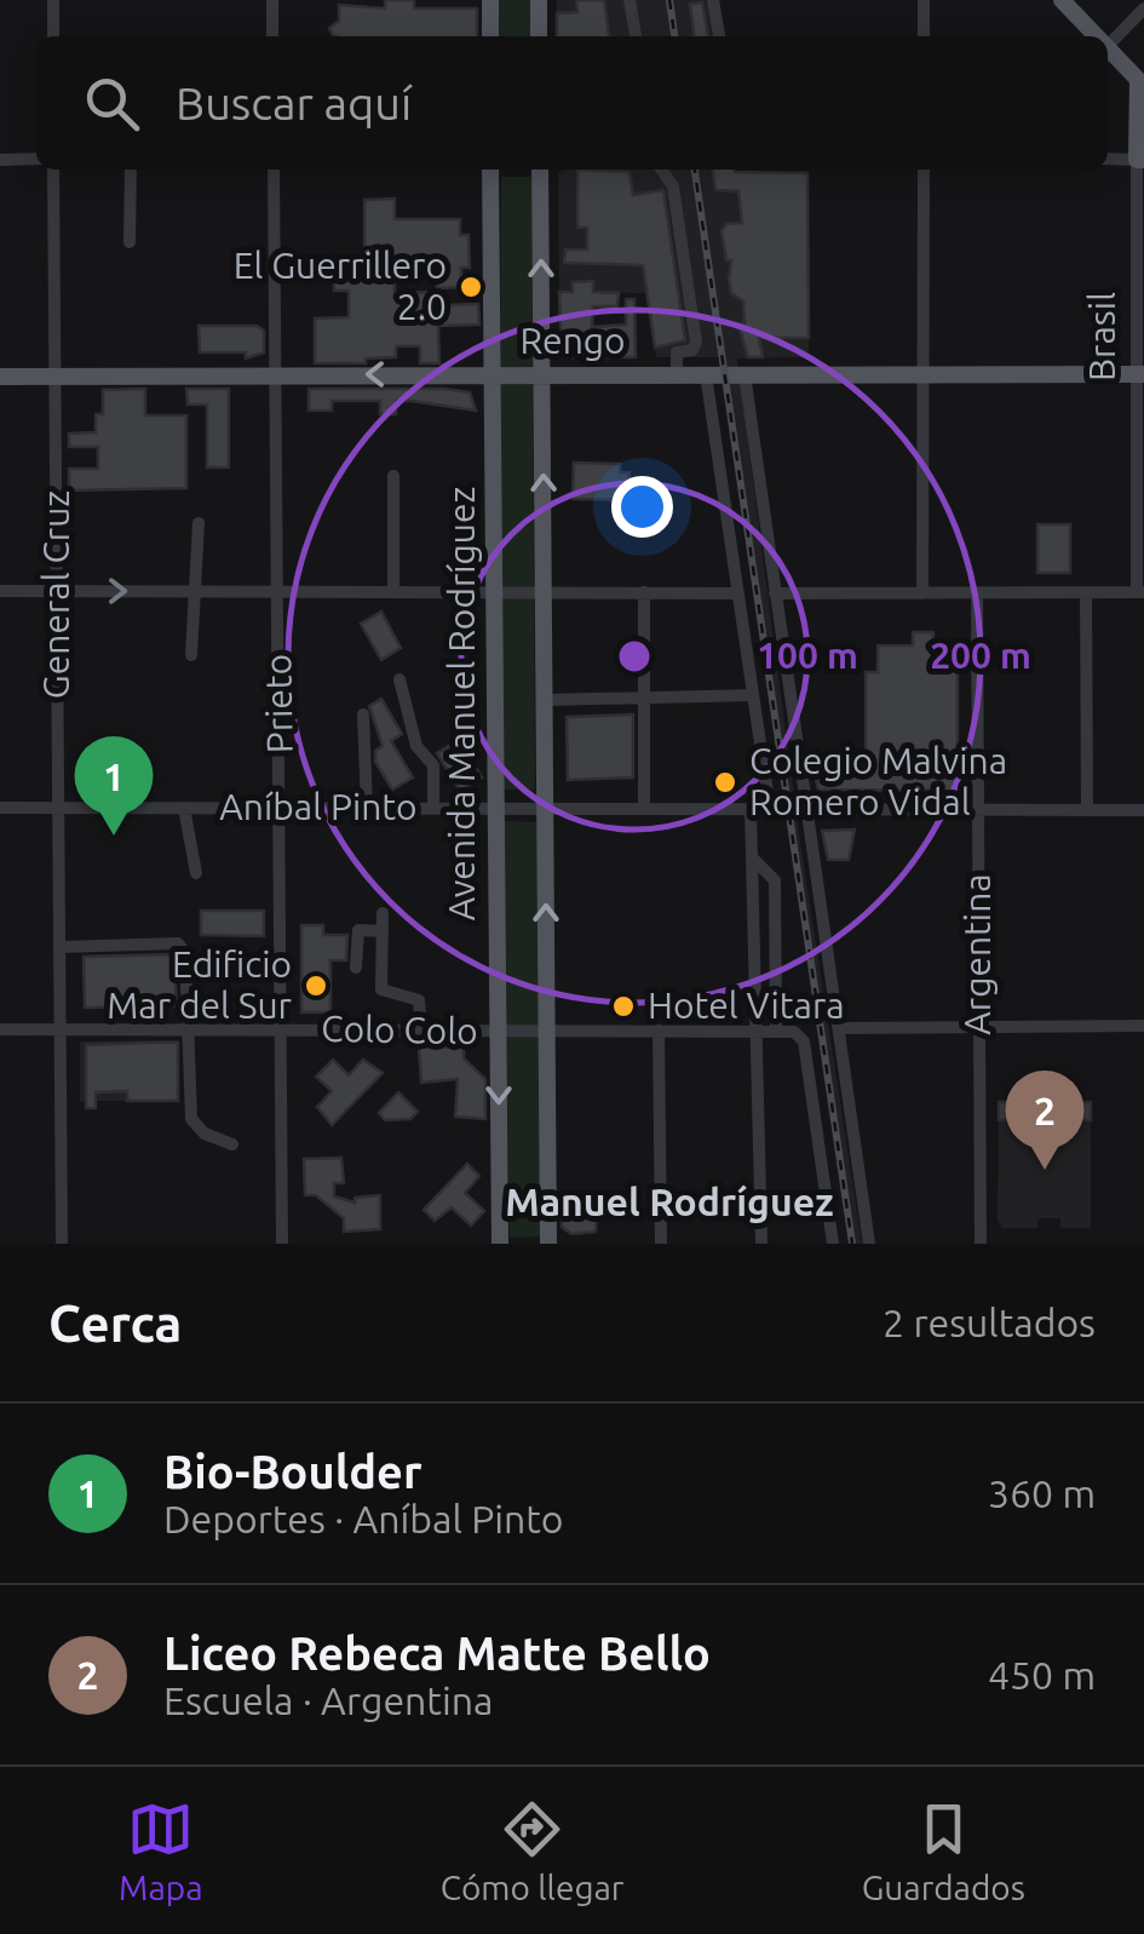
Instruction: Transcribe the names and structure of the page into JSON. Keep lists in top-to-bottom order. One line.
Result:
{"streets":{"main road":["Brasil","Rengo","Avenida Manuel Rodríguez"],"street":["General Cruz","Prieto","Aníbal Pinto","Argentina","Colo Colo"]},"crossings":[["Brasil","Rengo"],["Rengo","General Cruz"],["Rengo","Prieto"],["Rengo","Avenida Manuel Rodríguez"],["General Cruz","Aníbal Pinto"],["General Cruz","Colo Colo"],["Prieto","Aníbal Pinto"],["Prieto","Colo Colo"],["Avenida Manuel Rodríguez","Aníbal Pinto"],["Avenida Manuel Rodríguez","Colo Colo"],["Aníbal Pinto","Argentina"]],"districts":["Manuel Rodríguez"],"places":["El Guerrillero 2.0","Colegio Malvina Romero Vidal","Edificio Mar del Sur","Hotel Vitara"],"page":{"search":"Buscar aquí","pins":["1","2"],"heading":["Cerca","2 resultados"],"list":[{"mark":"1","name":"Bio-Boulder","note":"Deportes · Aníbal Pinto","value":"360 m"},{"mark":"2","name":"Liceo Rebeca Matte Bello","note":"Escuela · Argentina","value":"450 m"}],"nav":["Mapa","Cómo llegar","Guardados"]},"rings":["100 m","200 m"]}
